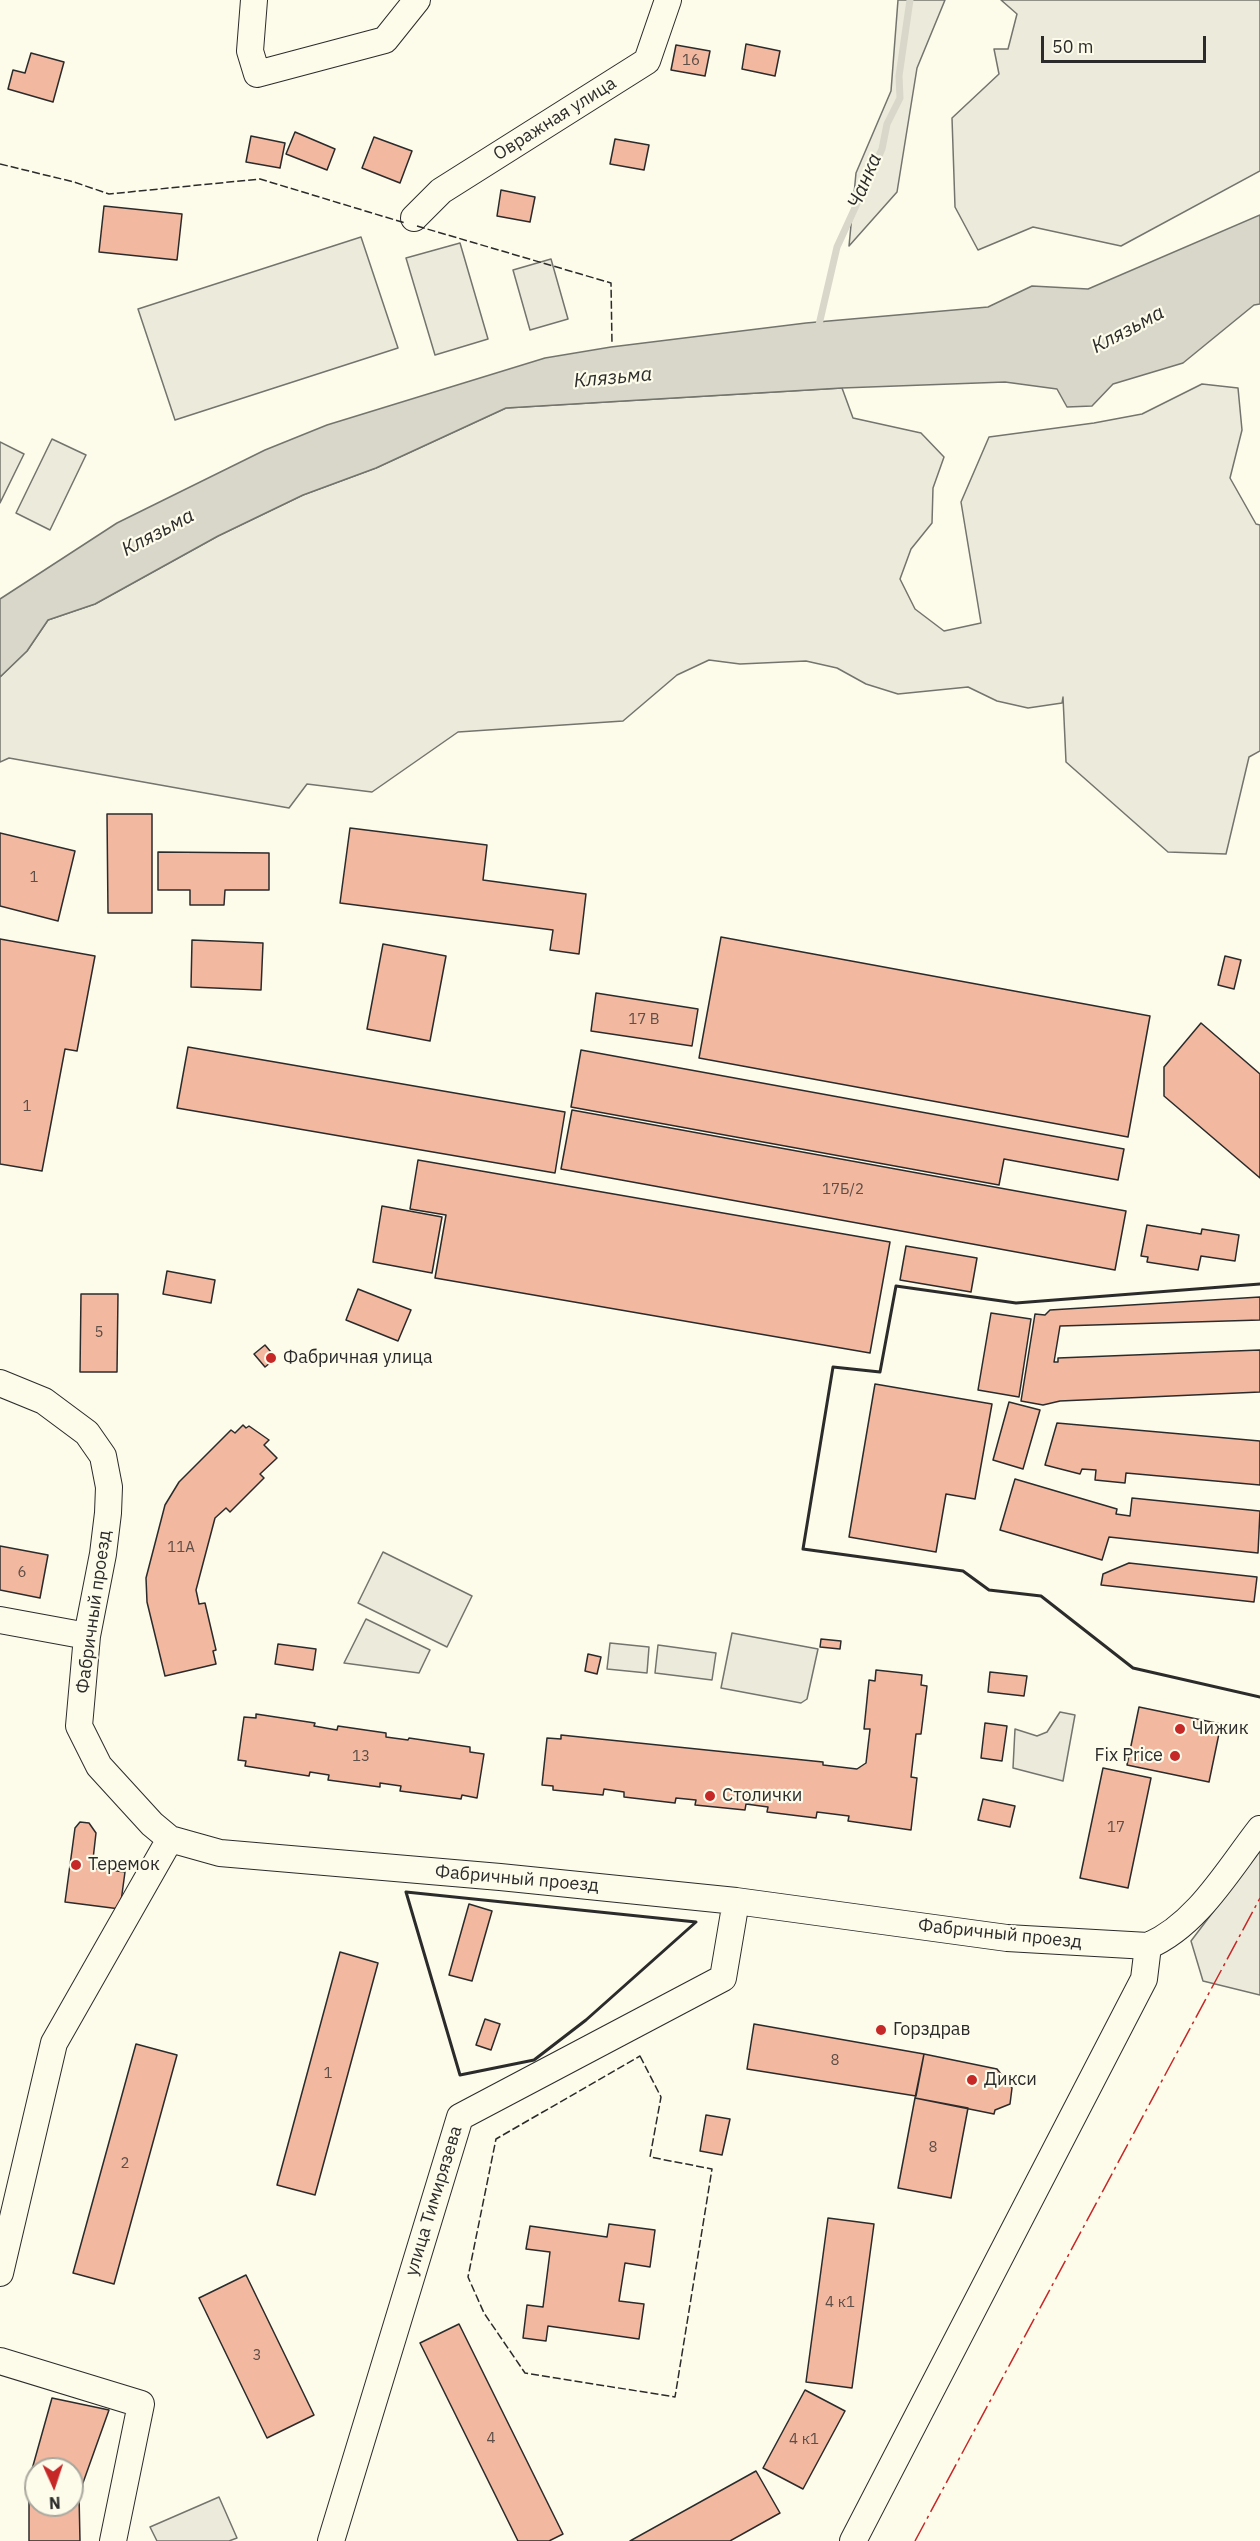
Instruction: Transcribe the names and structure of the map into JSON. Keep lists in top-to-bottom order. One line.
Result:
{"streets":{"street":["Овражная улица","Фабричный проезд","улица Тимирязева"]},"crossings":[["Фабричный проезд","улица Тимирязева"]],"water":["Чанка","Клязьма"],"places":["Фабричная улица","Чижик","Fix Price","Столички","Теремок","Горздрав","Дикси"],"house_numbers":["16","1","17 В","1","17Б/2","5","11А","6","13","17","8","1","8","2","4 к1","3","4","4 к1"],"scale_bar":"50 m","north":"bottom"}
